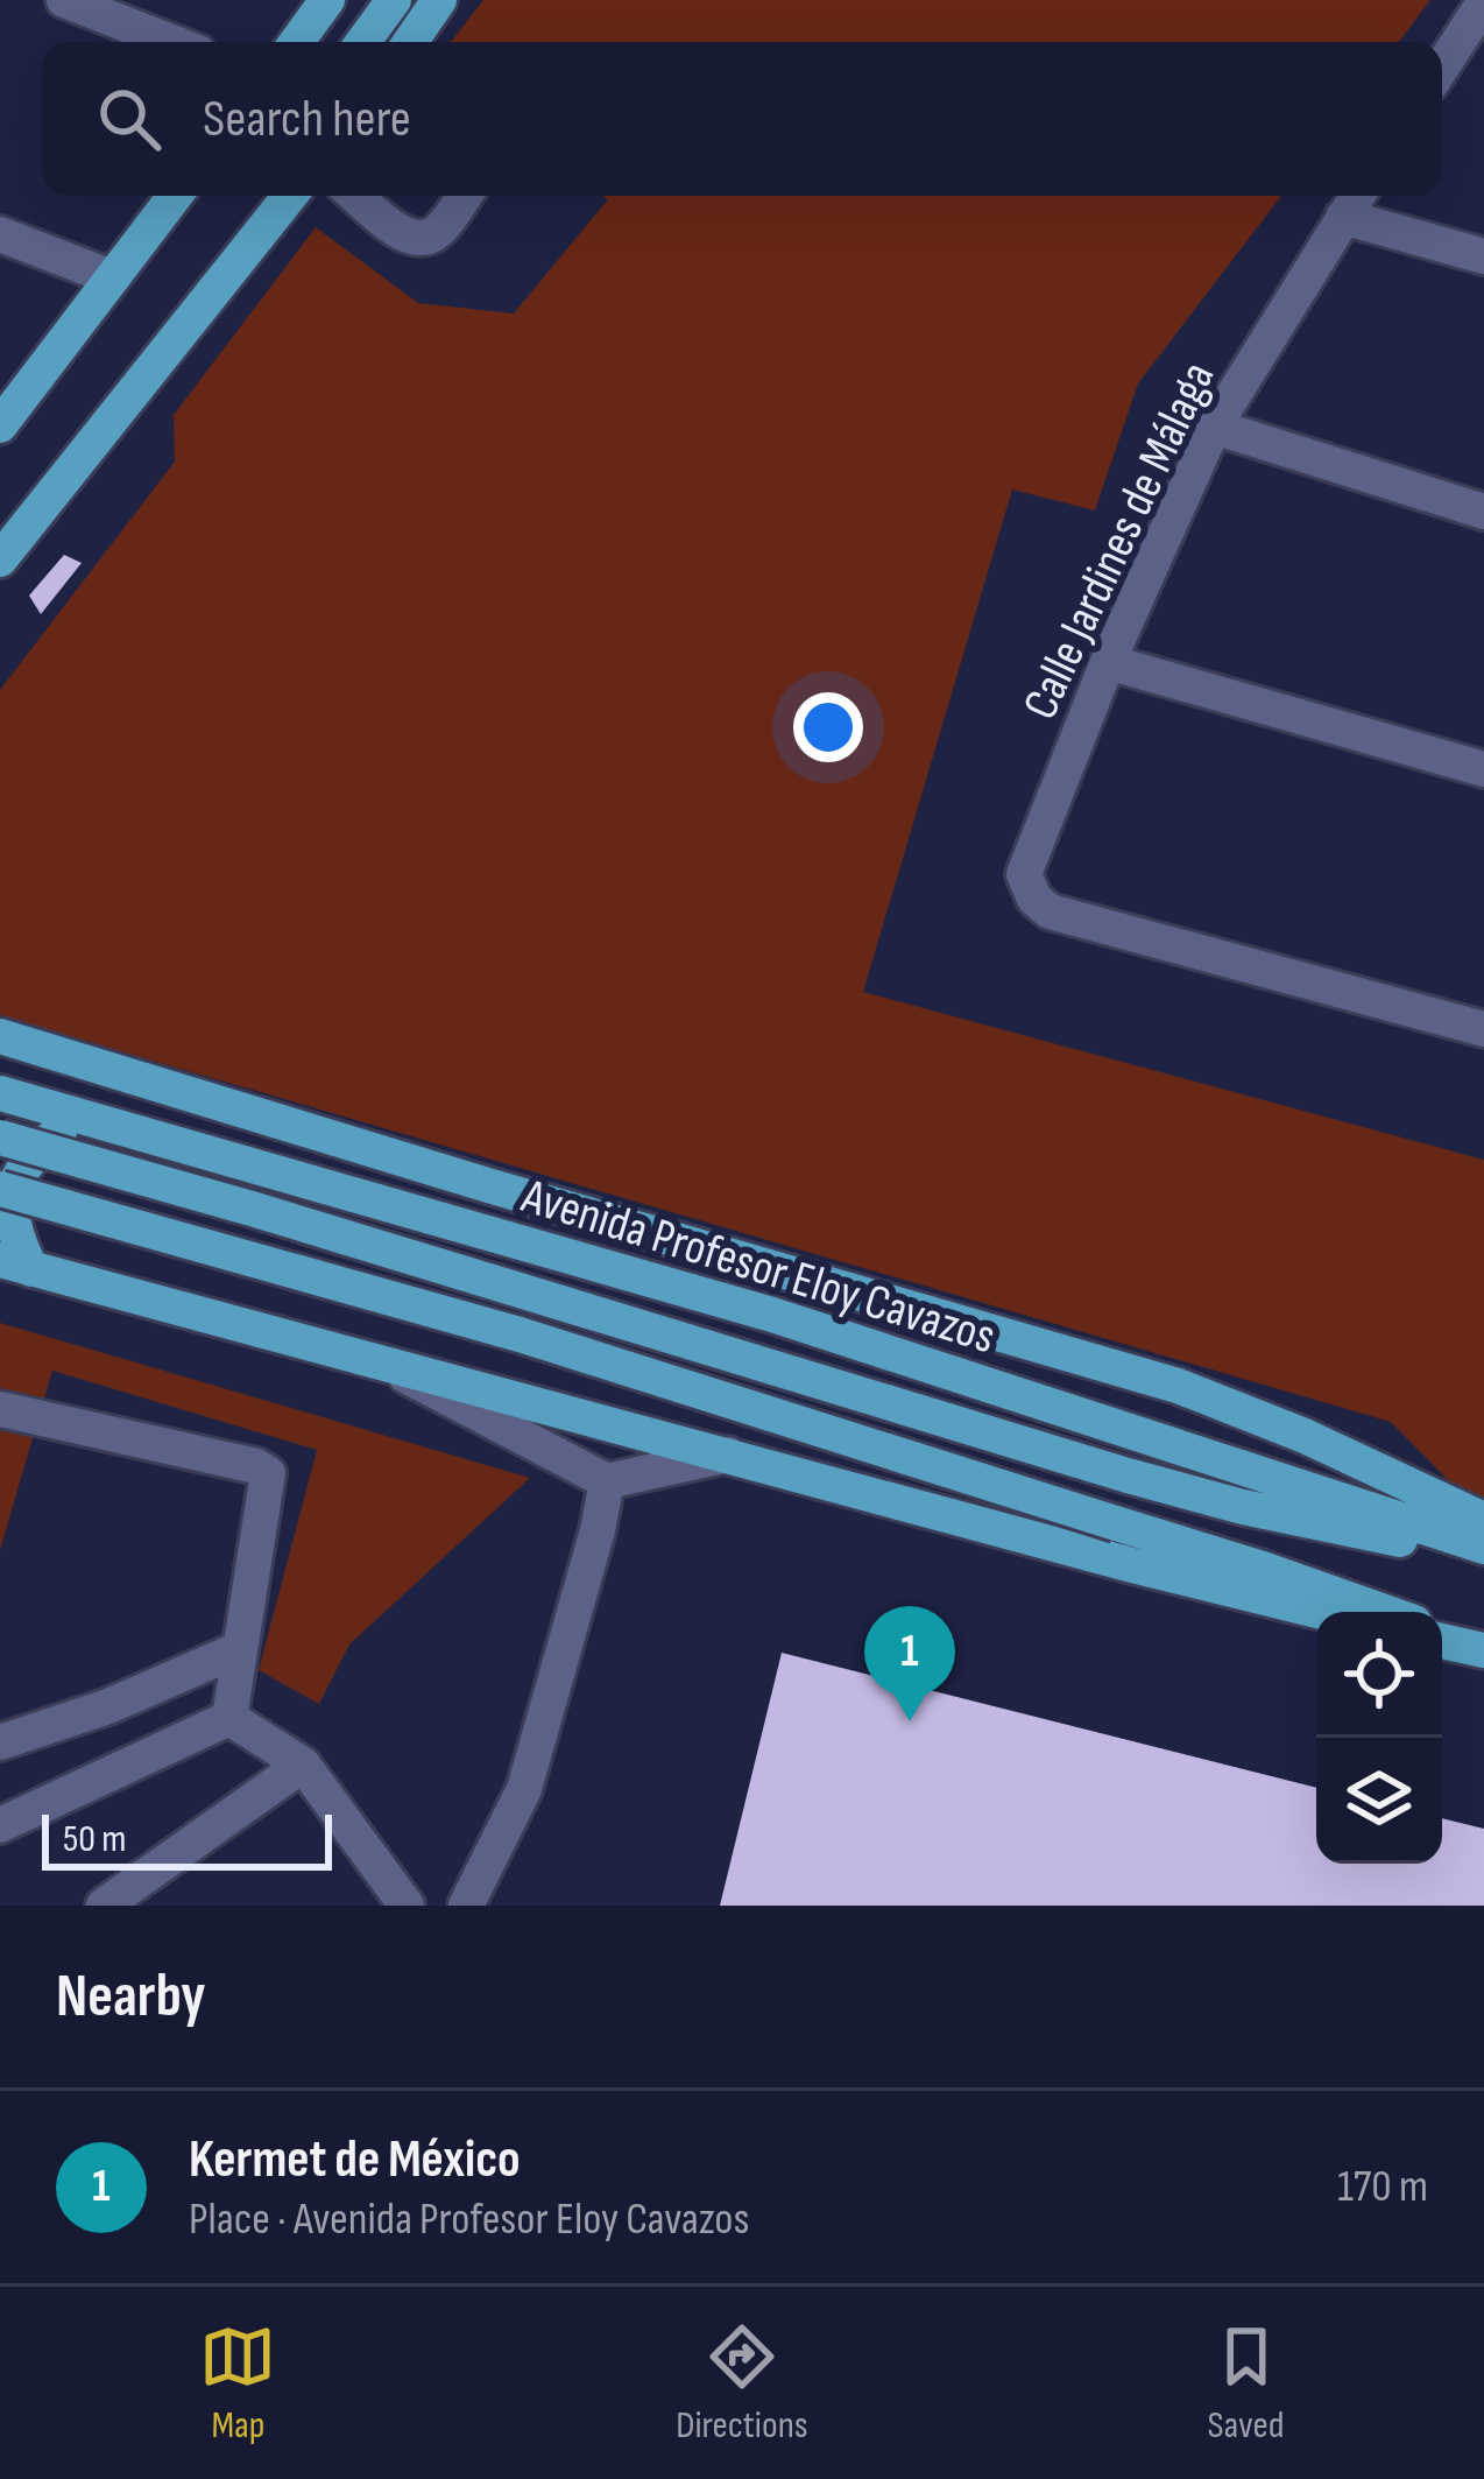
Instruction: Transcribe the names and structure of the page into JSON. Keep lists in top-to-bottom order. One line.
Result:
{"streets":{"main road":["Avenida Profesor Eloy Cavazos"],"street":["Calle Jardines de Málaga"]},"scale_bar":"50 m","page":{"search":"Search here","pins":"1","scale":"50 m","heading":"Nearby","list":[{"mark":"1","name":"Kermet de México","note":"Place · Avenida Profesor Eloy Cavazos","value":"170 m"}],"nav":["Map","Directions","Saved"]}}
